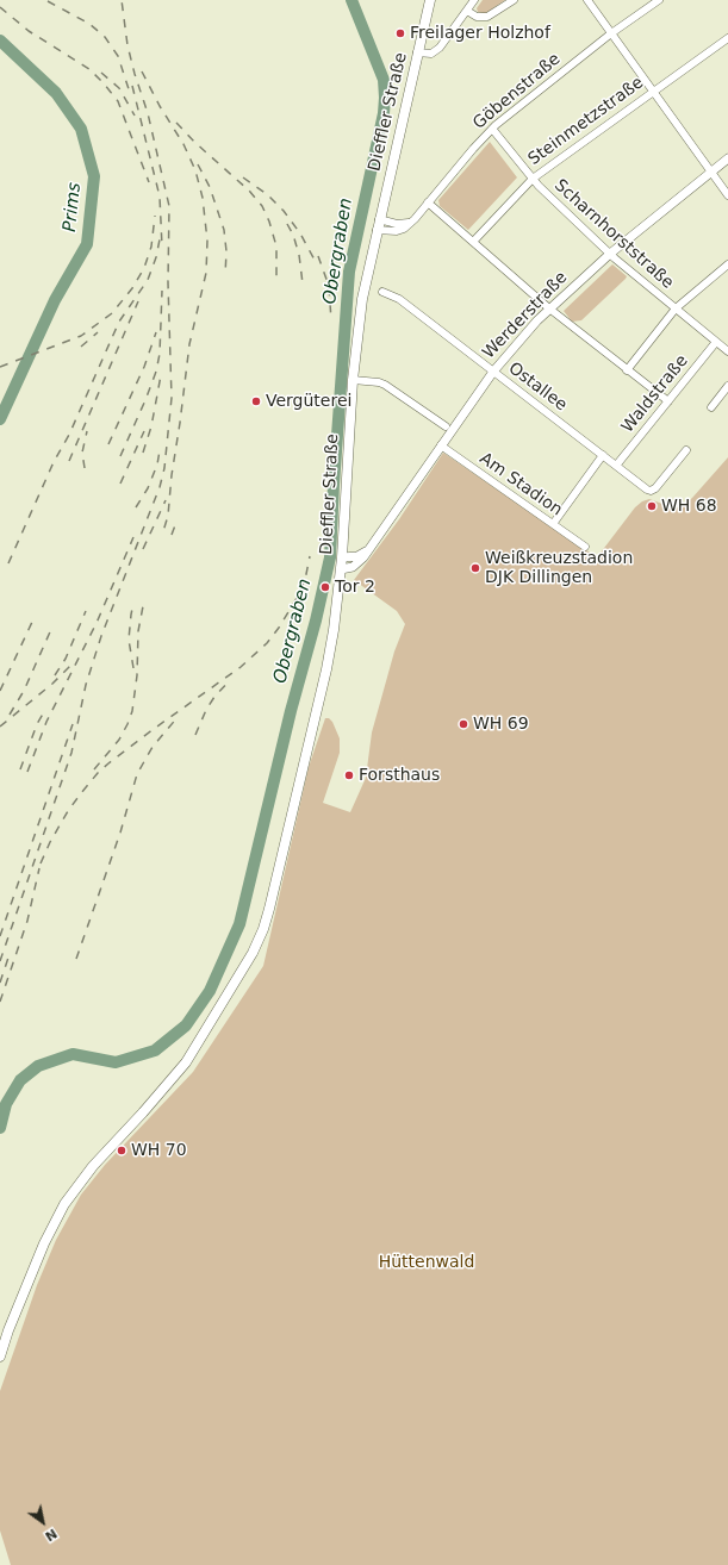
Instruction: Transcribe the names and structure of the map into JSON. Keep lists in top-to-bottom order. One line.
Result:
{"streets":{"main road":["Dieffler Straße"],"street":["Göbenstraße","Steinmetzstraße","Scharnhorststraße","Werderstraße","Ostallee","Waldstraße","Am Stadion"]},"crossings":[["Göbenstraße","Dieffler Straße"],["Göbenstraße","Scharnhorststraße"],["Dieffler Straße","Werderstraße"],["Steinmetzstraße","Scharnhorststraße"],["Scharnhorststraße","Werderstraße"],["Scharnhorststraße","Waldstraße"],["Werderstraße","Ostallee"],["Werderstraße","Am Stadion"],["Ostallee","Waldstraße"]],"water":["Prims","Obergraben"],"parks":["Hüttenwald"],"places":["Freilager Holzhof","Vergüterei","WH 68","Weißkreuzstadion DJK Dillingen","Tor 2","WH 69","Forsthaus","WH 70"],"north":"bottom right"}
